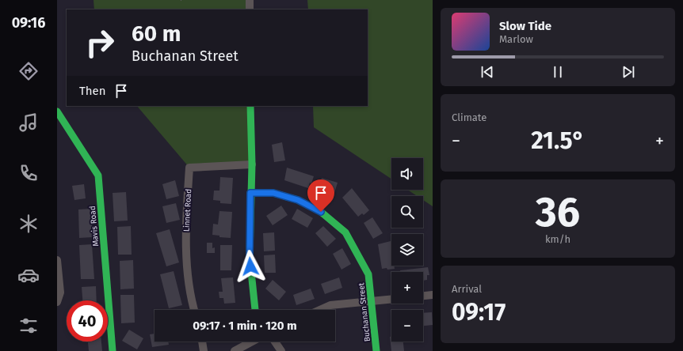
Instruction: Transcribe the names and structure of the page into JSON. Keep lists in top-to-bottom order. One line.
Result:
{"streets":{"street":["Linnet Road","Mavis Road","Buchanan Street"]},"page":{"tabs":"09:16","turn":["60 m","Buchanan Street"],"song":["Slow Tide","Marlow"],"then":"Then","tile":["Climate",["36","km/h"],["Arrival","09:17"]],"heat":["−","21.5°","+"],"map_buttons":["+","−"],"limit":"40","trip":"09:17 · 1 min · 120 m"}}
